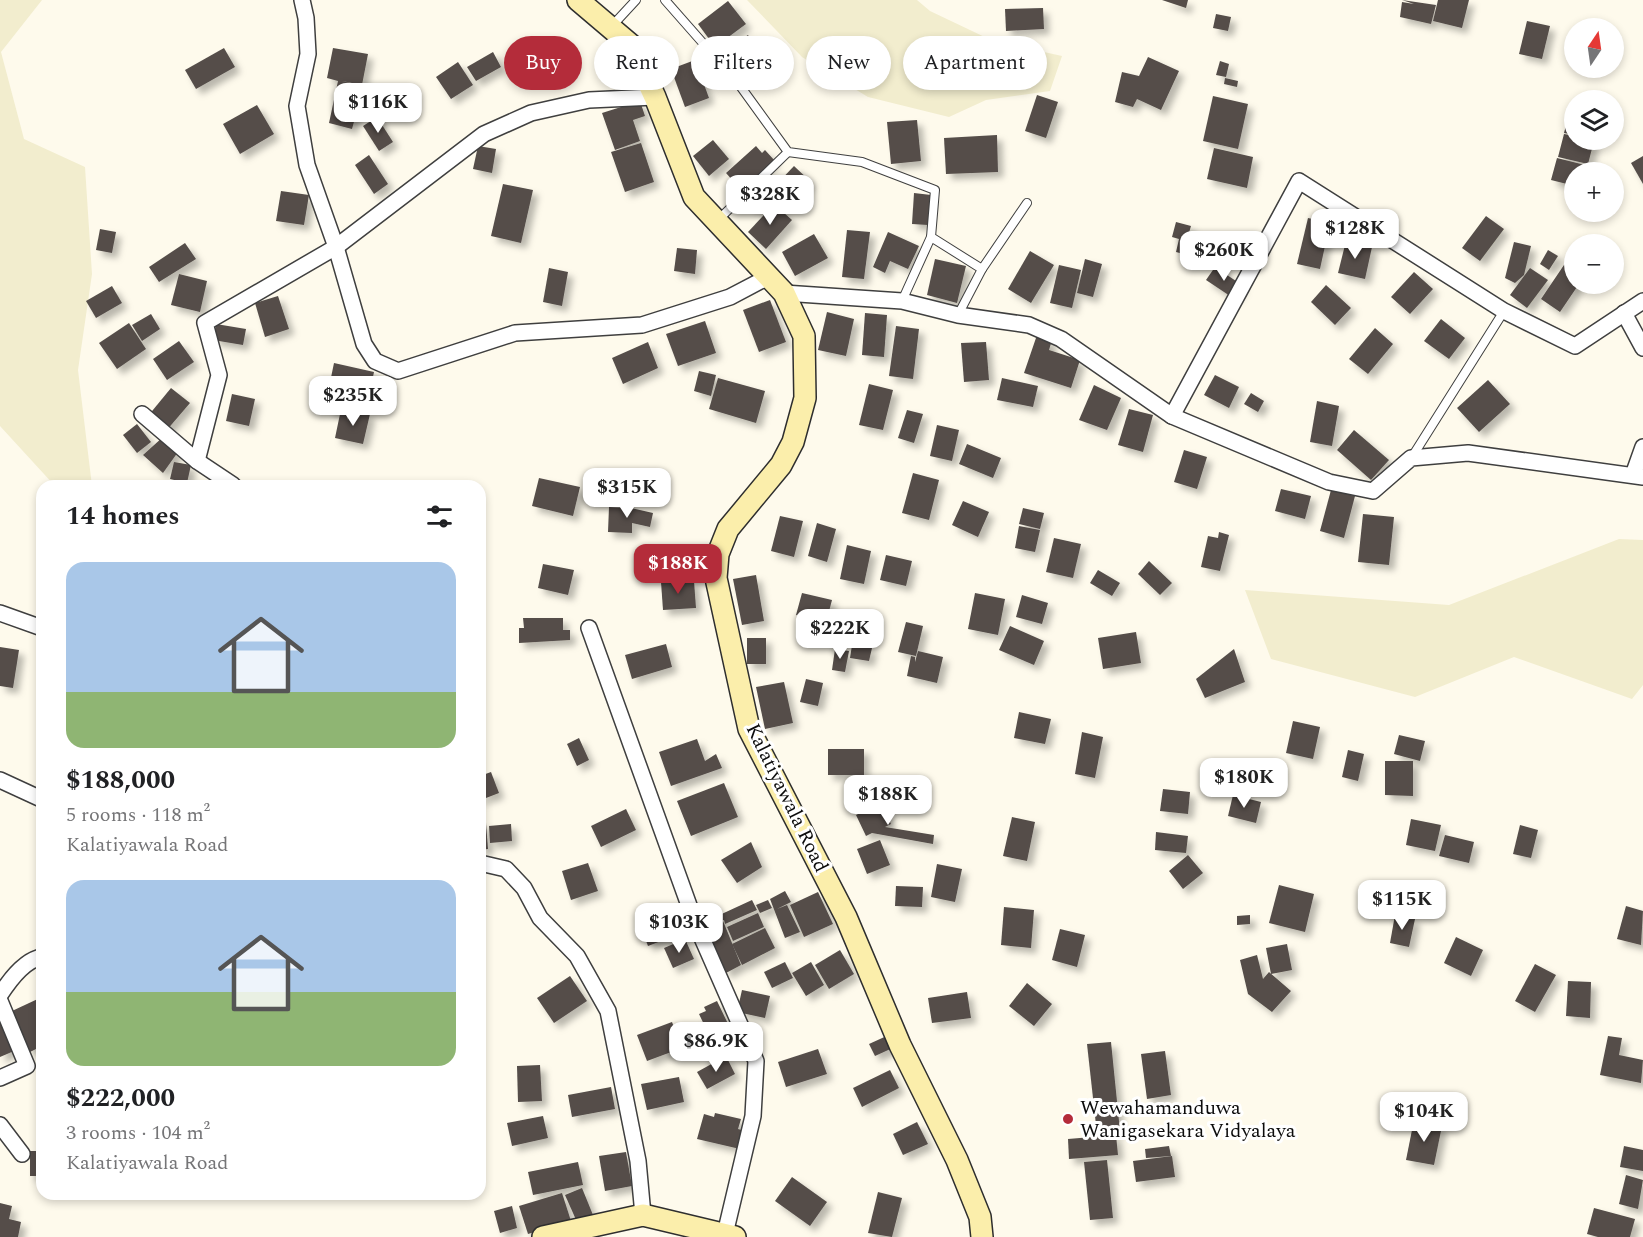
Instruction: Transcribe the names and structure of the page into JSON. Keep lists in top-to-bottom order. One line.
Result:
{"streets":{"street":["Kalatiyawala Road"]},"places":["Wewahamanduwa Wanigasekara Vidyalaya"],"north":"top","page":{"map_buttons":["+","−"],"chip":["Buy","Rent","Filters","New","Apartment"],"price":["$116K","$328K","$128K","$260K","$235K","$315K","$188K","$222K","$180K","$188K","$115K","$103K","$86.9K","$104K"],"heading":"14 homes","list":[{"name":"$188,000","note":"5 rooms · 118 m² · Kalatiyawala Road"},{"name":"$222,000","note":"3 rooms · 104 m² · Kalatiyawala Road"}]}}
